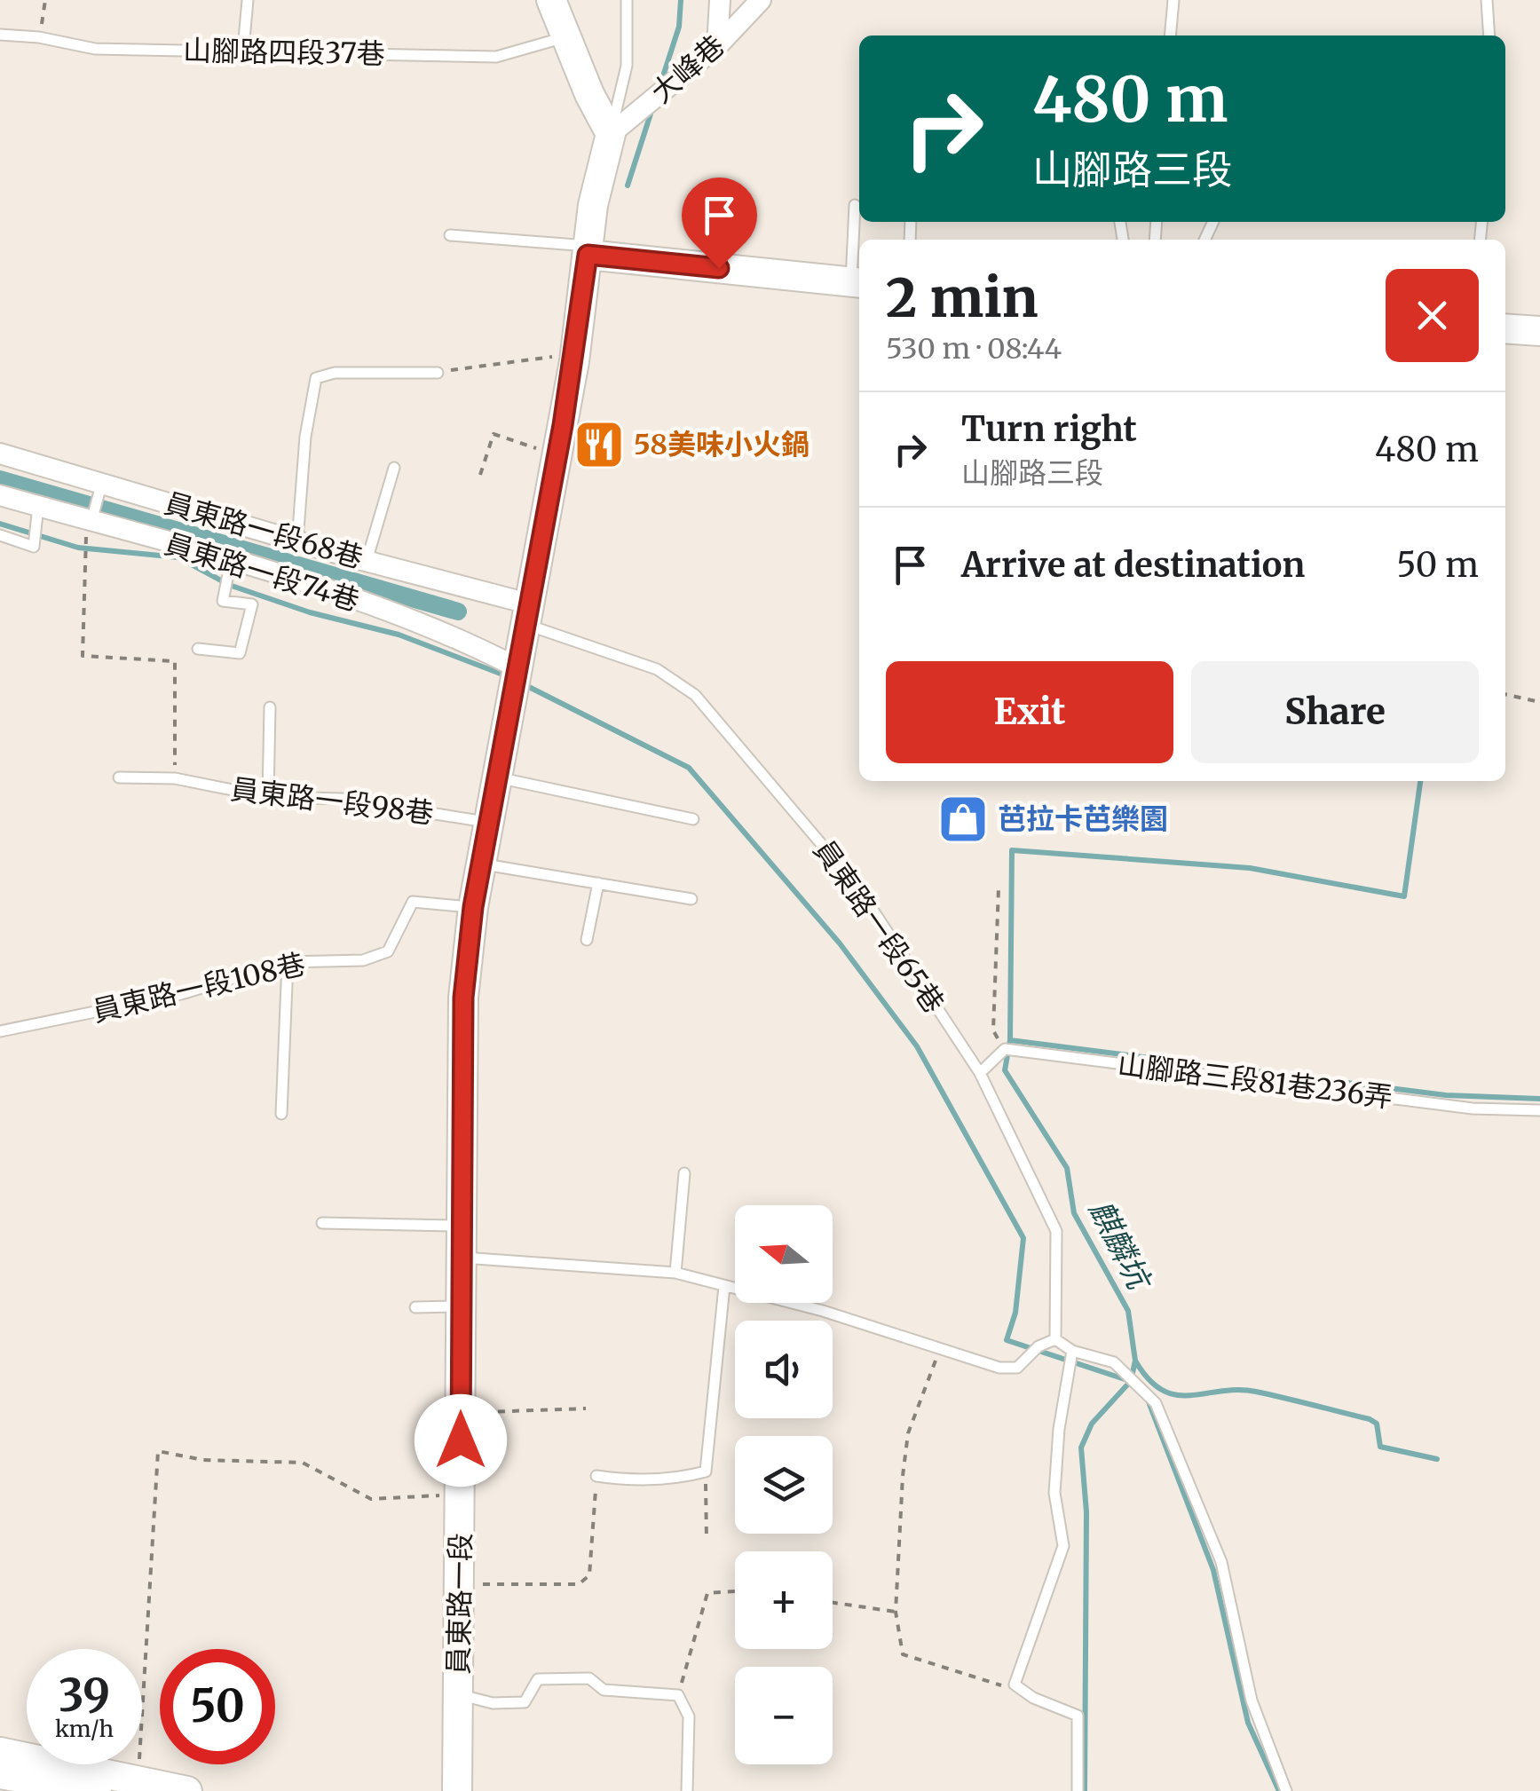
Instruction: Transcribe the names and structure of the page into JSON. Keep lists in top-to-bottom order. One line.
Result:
{"streets":{"main road":["員東路一段"],"street":["大峰巷","員東路一段68巷","員東路一段74巷"],"lane":["山腳路四段37巷","員東路一段98巷","員東路一段65巷","員東路一段108巷","山腳路三段81巷236弄"]},"crossings":[["大峰巷","員東路一段"],["員東路一段68巷","員東路一段65巷"],["員東路一段68巷","員東路一段"],["員東路一段74巷","員東路一段"],["員東路一段98巷","員東路一段"],["員東路一段65巷","員東路一段"],["員東路一段108巷","員東路一段"]],"water":["麒麟坑"],"places":{"restaurant":["58美味小火鍋"],"shop":["芭拉卡芭樂園"]},"north":"left","page":{"turn":["480 m","山腳路三段"],"heading":["2 min","530 m · 08:44"],"list":[{"name":"Turn right","note":"山腳路三段","value":"480 m"},{"name":"Arrive at destination","value":"50 m"}],"buttons":["Exit","Share"],"map_buttons":["+","−"],"speed":"39 km/h","limit":"50"}}
